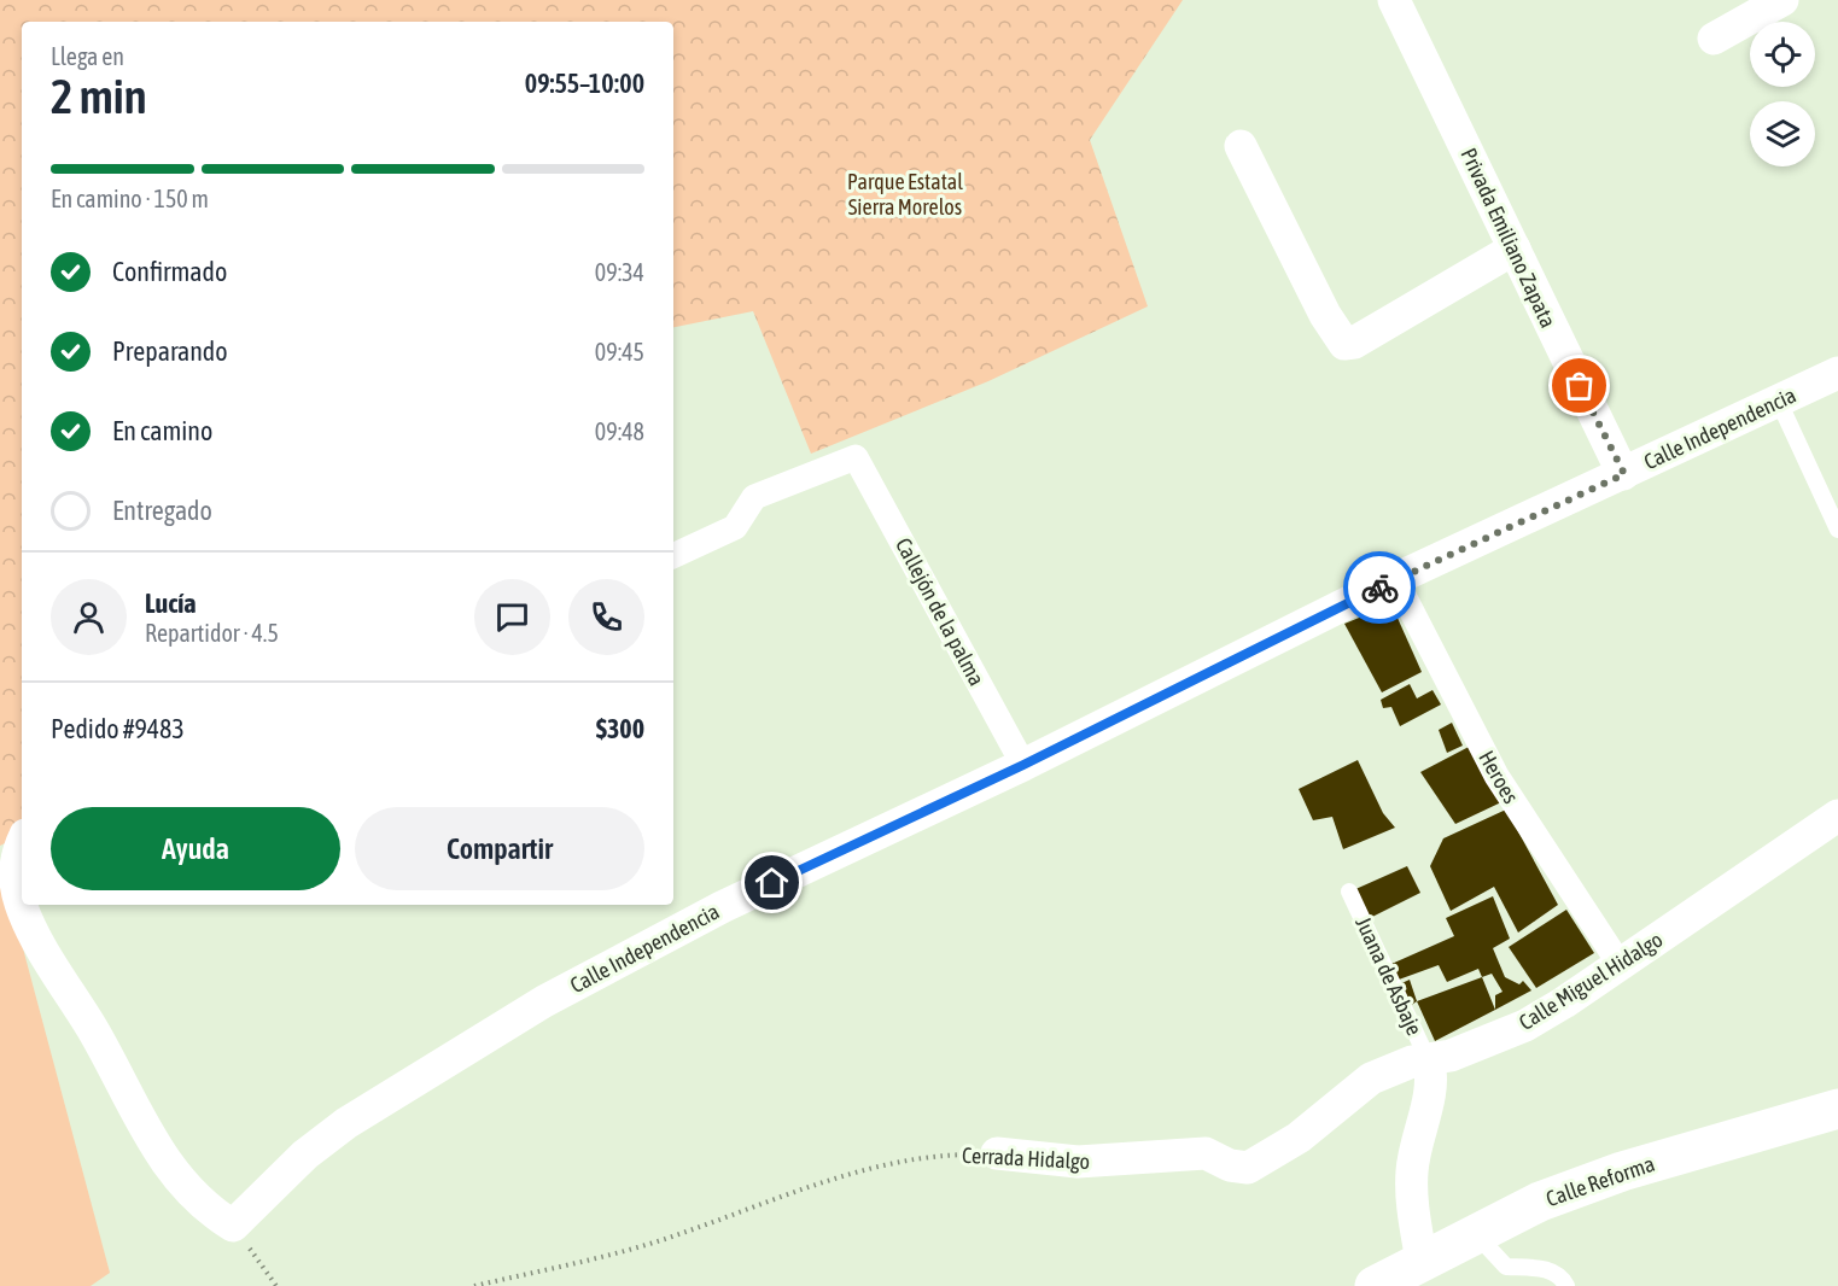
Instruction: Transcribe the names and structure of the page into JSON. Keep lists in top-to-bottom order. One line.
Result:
{"streets":{"street":["Privada Emiliano Zapata","Calle Independencia","Callejón de la palma","Heroes","Calle Miguel Hidalgo","Cerrada Hidalgo","Calle Reforma"],"lane":["Juana de Asbaje"]},"crossings":[["Privada Emiliano Zapata","Calle Independencia"],["Calle Independencia","Callejón de la palma"],["Calle Independencia","Heroes"],["Heroes","Calle Miguel Hidalgo"],["Juana de Asbaje","Calle Miguel Hidalgo"],["Juana de Asbaje","Cerrada Hidalgo"],["Calle Miguel Hidalgo","Cerrada Hidalgo"]],"parks":["Parque Estatal Sierra Morelos"],"page":{"heading":["2 min","Llega en","09:55–10:00"],"panel":["Lucía","Repartidor · 4.5","Pedido #9483","$300"],"bar":"En camino · 150 m","list":[["Confirmado","09:34"],["Preparando","09:45"],["En camino","09:48"],"Entregado"],"buttons":["Ayuda","Compartir"]}}
